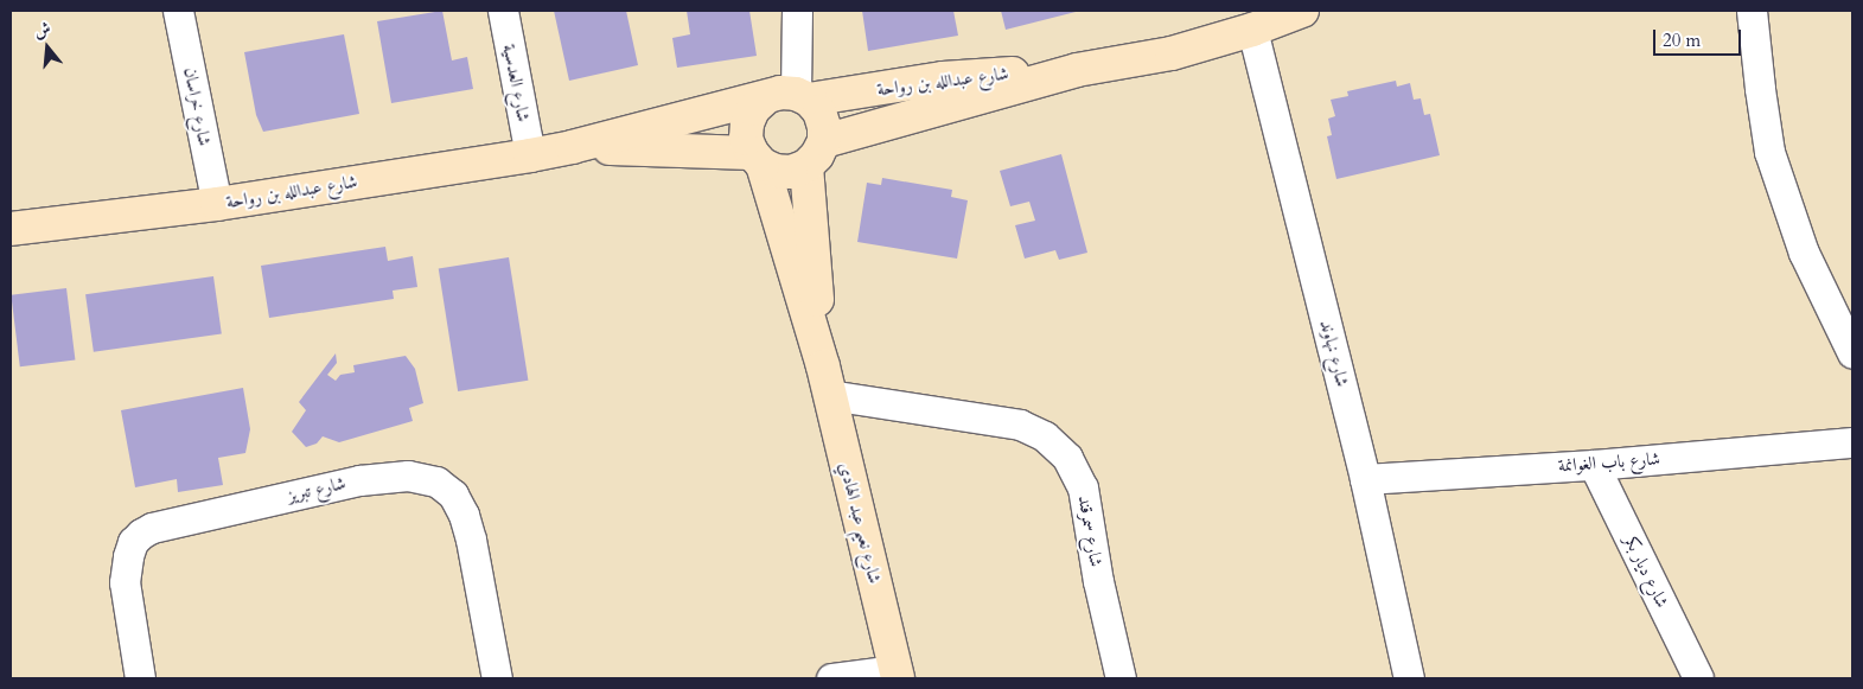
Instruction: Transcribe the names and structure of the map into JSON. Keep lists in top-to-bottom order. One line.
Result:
{"streets":{"street":["شارع عبدالله بن رواحة","شارع العدسية","شارع خراسان","شارع نهاوند","شارع باب الغوانمة","شارع تبريز","شارع نعيم عبد الهادي","شارع سمرقند","شارع ديار بكر"]},"crossings":[["شارع عبدالله بن رواحة","شارع العدسية"],["شارع عبدالله بن رواحة","شارع خراسان"],["شارع عبدالله بن رواحة","شارع نهاوند"],["شارع عبدالله بن رواحة","شارع نعيم عبد الهادي"],["شارع نهاوند","شارع باب الغوانمة"],["شارع باب الغوانمة","شارع ديار بكر"],["شارع نعيم عبد الهادي","شارع سمرقند"]],"scale_bar":"20 m","north":"top"}
